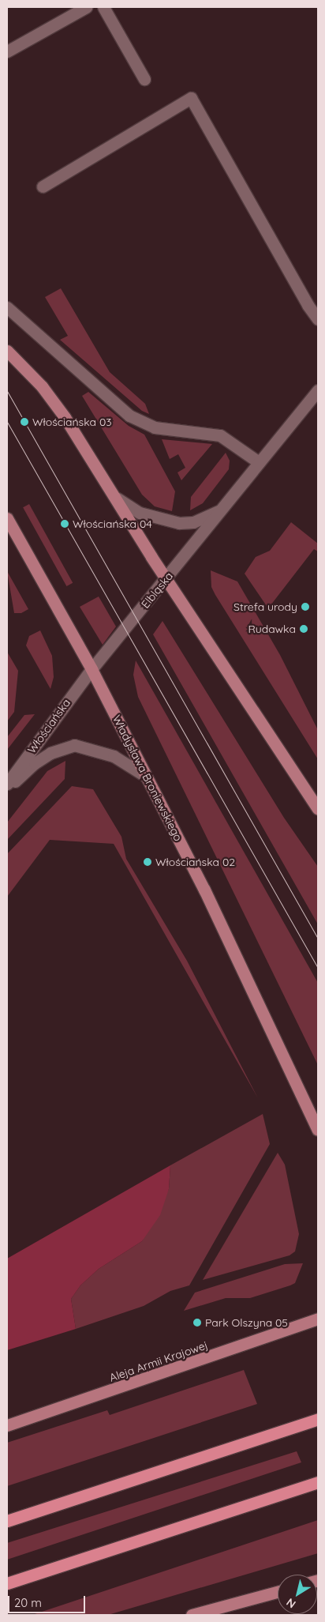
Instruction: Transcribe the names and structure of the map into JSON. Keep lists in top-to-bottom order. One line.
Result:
{"streets":{"main road":["Władysława Broniewskiego","Aleja Armii Krajowej"],"street":["Elbląska","Włościańska"]},"crossings":[["Elbląska","Włościańska"],["Elbląska","Władysława Broniewskiego"],["Włościańska","Władysława Broniewskiego"]],"places":["Włościańska 03","Włościańska 04","Strefa urody","Rudawka","Włościańska 02","Park Olszyna 05"],"scale_bar":"20 m","north":"bottom left"}
